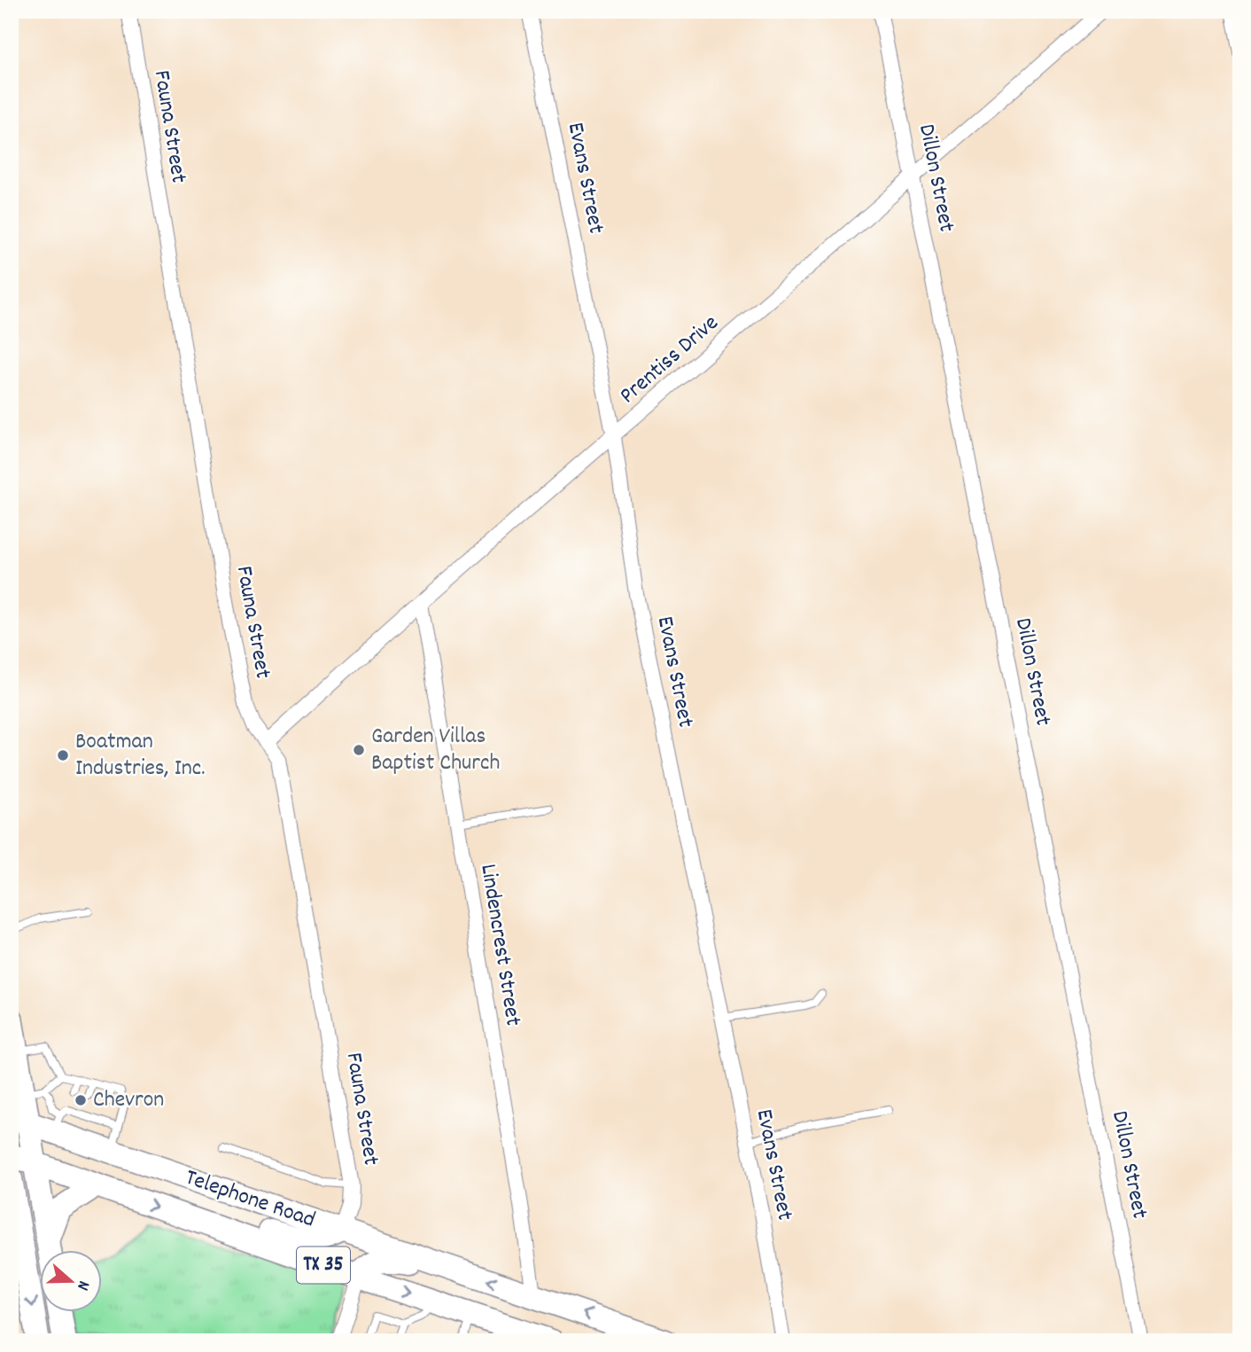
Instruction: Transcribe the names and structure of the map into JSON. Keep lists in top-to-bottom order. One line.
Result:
{"streets":{"main road":["Telephone Road","TX 35"],"street":["Fauna Street","Evans Street","Dillon Street","Prentiss Drive","Lindencrest Street"]},"crossings":[["Fauna Street","Prentiss Drive"],["Fauna Street","Telephone Road"],["Evans Street","Prentiss Drive"],["Dillon Street","Prentiss Drive"],["Prentiss Drive","Lindencrest Street"],["Lindencrest Street","Telephone Road"]],"places":["Garden Villas Baptist Church","Boatman Industries, Inc.","Chevron"],"north":"right"}
